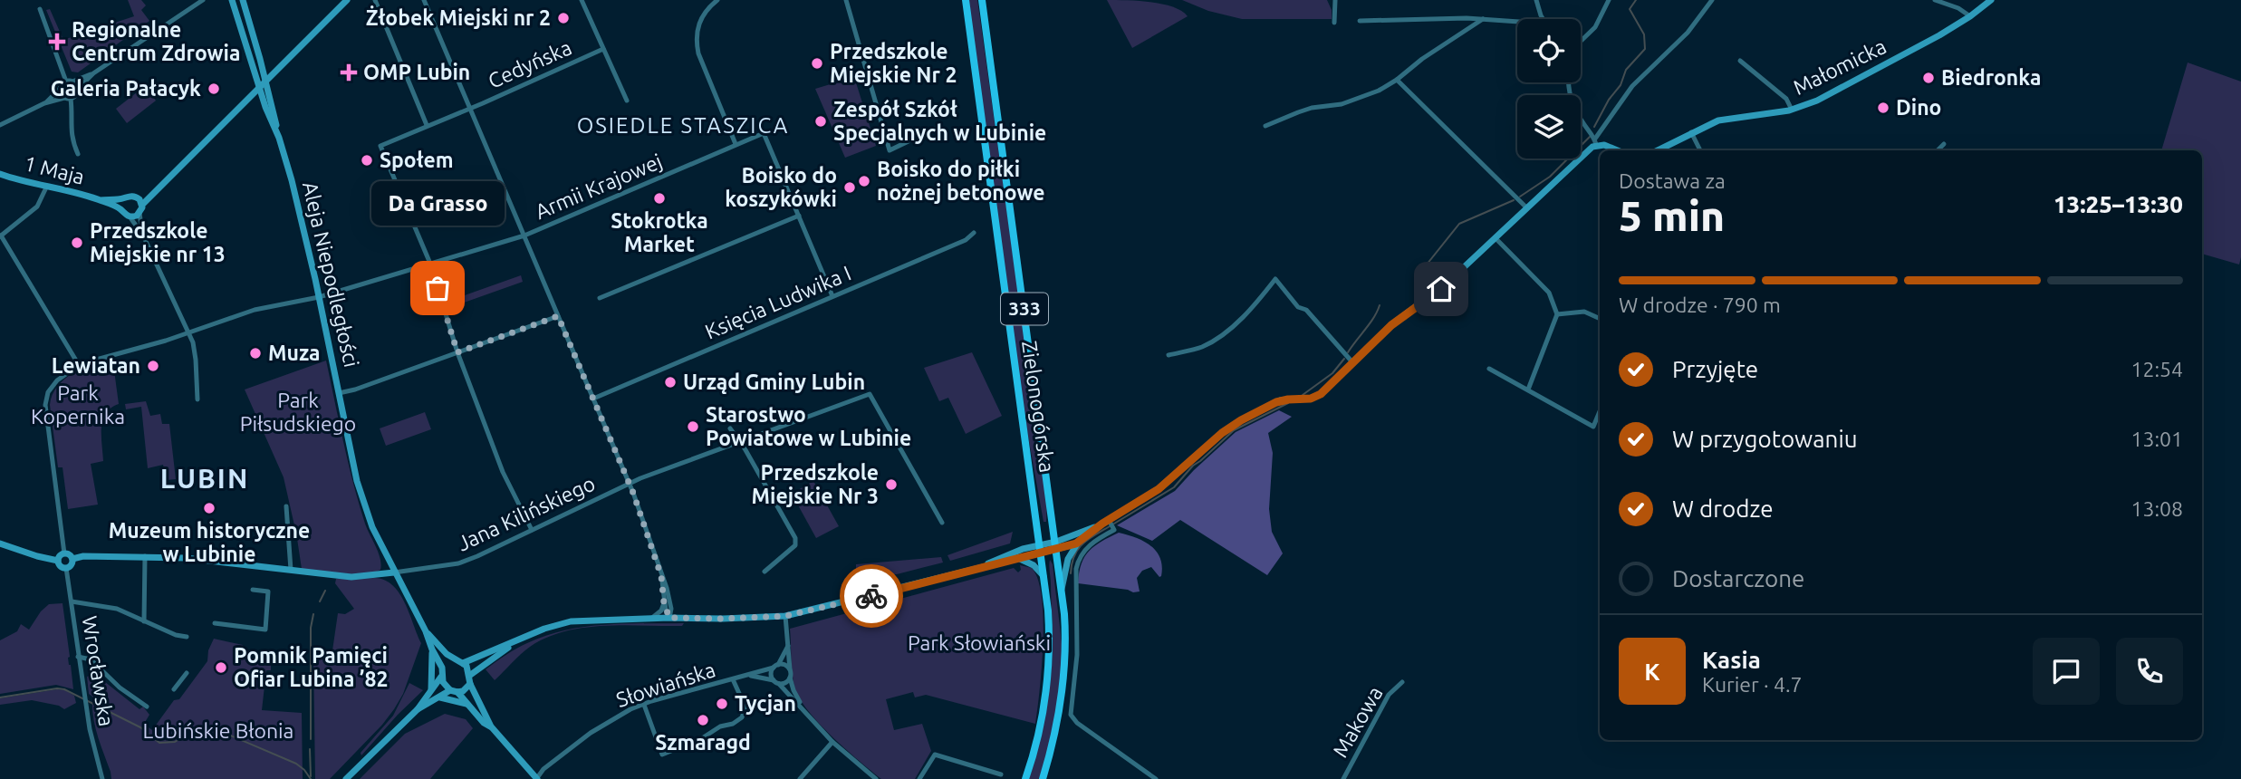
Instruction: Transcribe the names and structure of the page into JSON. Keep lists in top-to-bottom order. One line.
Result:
{"streets":{"main road":["333","Zielonogórska"],"street":["Cedyńska","Małomicka","1 Maja","Armii Krajowej","Aleja Niepodległości","Księcia Ludwika I","Jana Kilińskiego","Wrocławska","Słowiańska","Makowa"]},"crossings":[["Cedyńska","Armii Krajowej"],["Armii Krajowej","Aleja Niepodległości"],["Armii Krajowej","Wrocławska"],["Aleja Niepodległości","Jana Kilińskiego"]],"districts":["OSIEDLE STASZICA","LUBIN"],"parks":["Park Kopernika","Park Piłsudskiego","Park Słowiański","Lubińskie Błonia"],"places":{"other":["Żłobek Miejski nr 2","Przedszkole Miejskie Nr 2","Biedronka","Galeria Pałacyk","Dino","Zespół Szkół Specjalnych w Lubinie","Społem","Boisko do piłki nożnej betonowe","Boisko do koszykówki","Stokrotka Market","Przedszkole Miejskie nr 13","Da Grasso","Muza","Lewiatan","Urząd Gminy Lubin","Starostwo Powiatowe w Lubinie","Przedszkole Miejskie Nr 3","Muzeum historyczne w Lubinie","Pomnik Pamięci Ofiar Lubina ’82","Tycjan","Szmaragd"],"health":["Regionalne Centrum Zdrowia","OMP Lubin"]},"page":{"heading":["5 min","Dostawa za","13:25–13:30"],"panel":["Kasia","Kurier · 4.7"],"bubble":"Da Grasso","bar":"W drodze · 790 m","list":[["Przyjęte","12:54"],["W przygotowaniu","13:01"],["W drodze","13:08"],"Dostarczone"],"round":"K"}}
